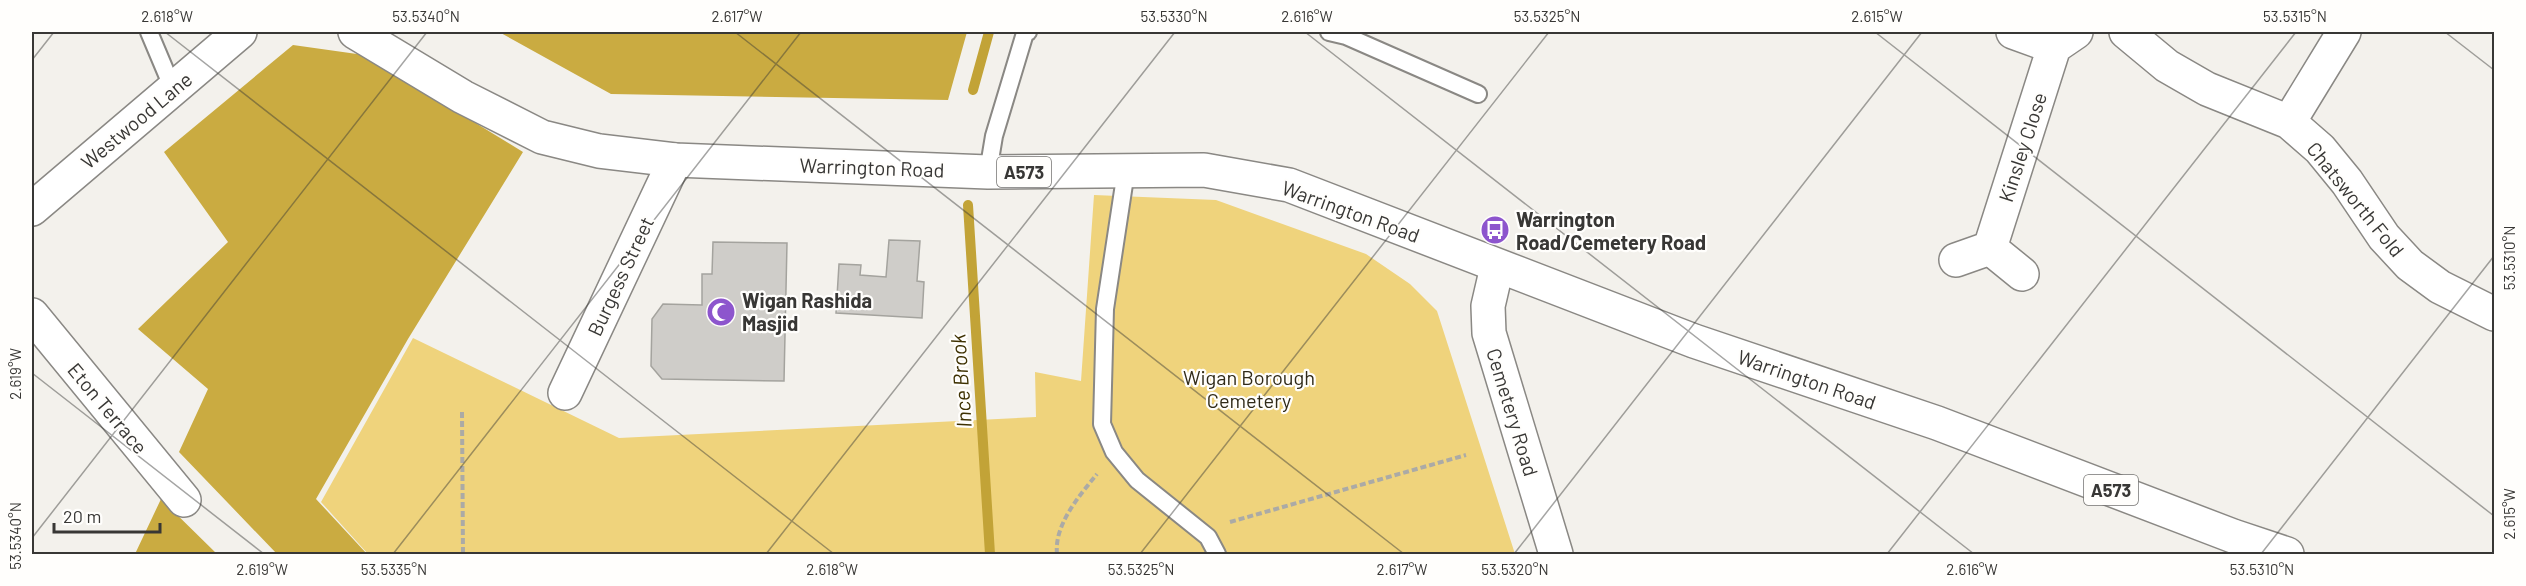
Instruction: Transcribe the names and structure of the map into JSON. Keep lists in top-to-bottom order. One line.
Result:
{"streets":{"main road":["Westwood Lane","Kinsley Close","Warrington Road","A573","Chatsworth Fold","Burgess Street","Eton Terrace","Cemetery Road"]},"crossings":[["Warrington Road","Burgess Street"],["Warrington Road","Cemetery Road"]],"water":["Ince Brook"],"parks":["Wigan Borough Cemetery"],"places":{"bus stop":["Warrington Road/Cemetery Road"],"mosque":["Wigan Rashida Masjid"]},"scale_bar":"20 m","coordinates":["2.618°W","53.5340°N","2.617°W","53.5330°N","2.616°W","53.5325°N","2.615°W","53.5315°N","53.5310°N","2.619°W","53.5335°N","53.5320°N"]}
